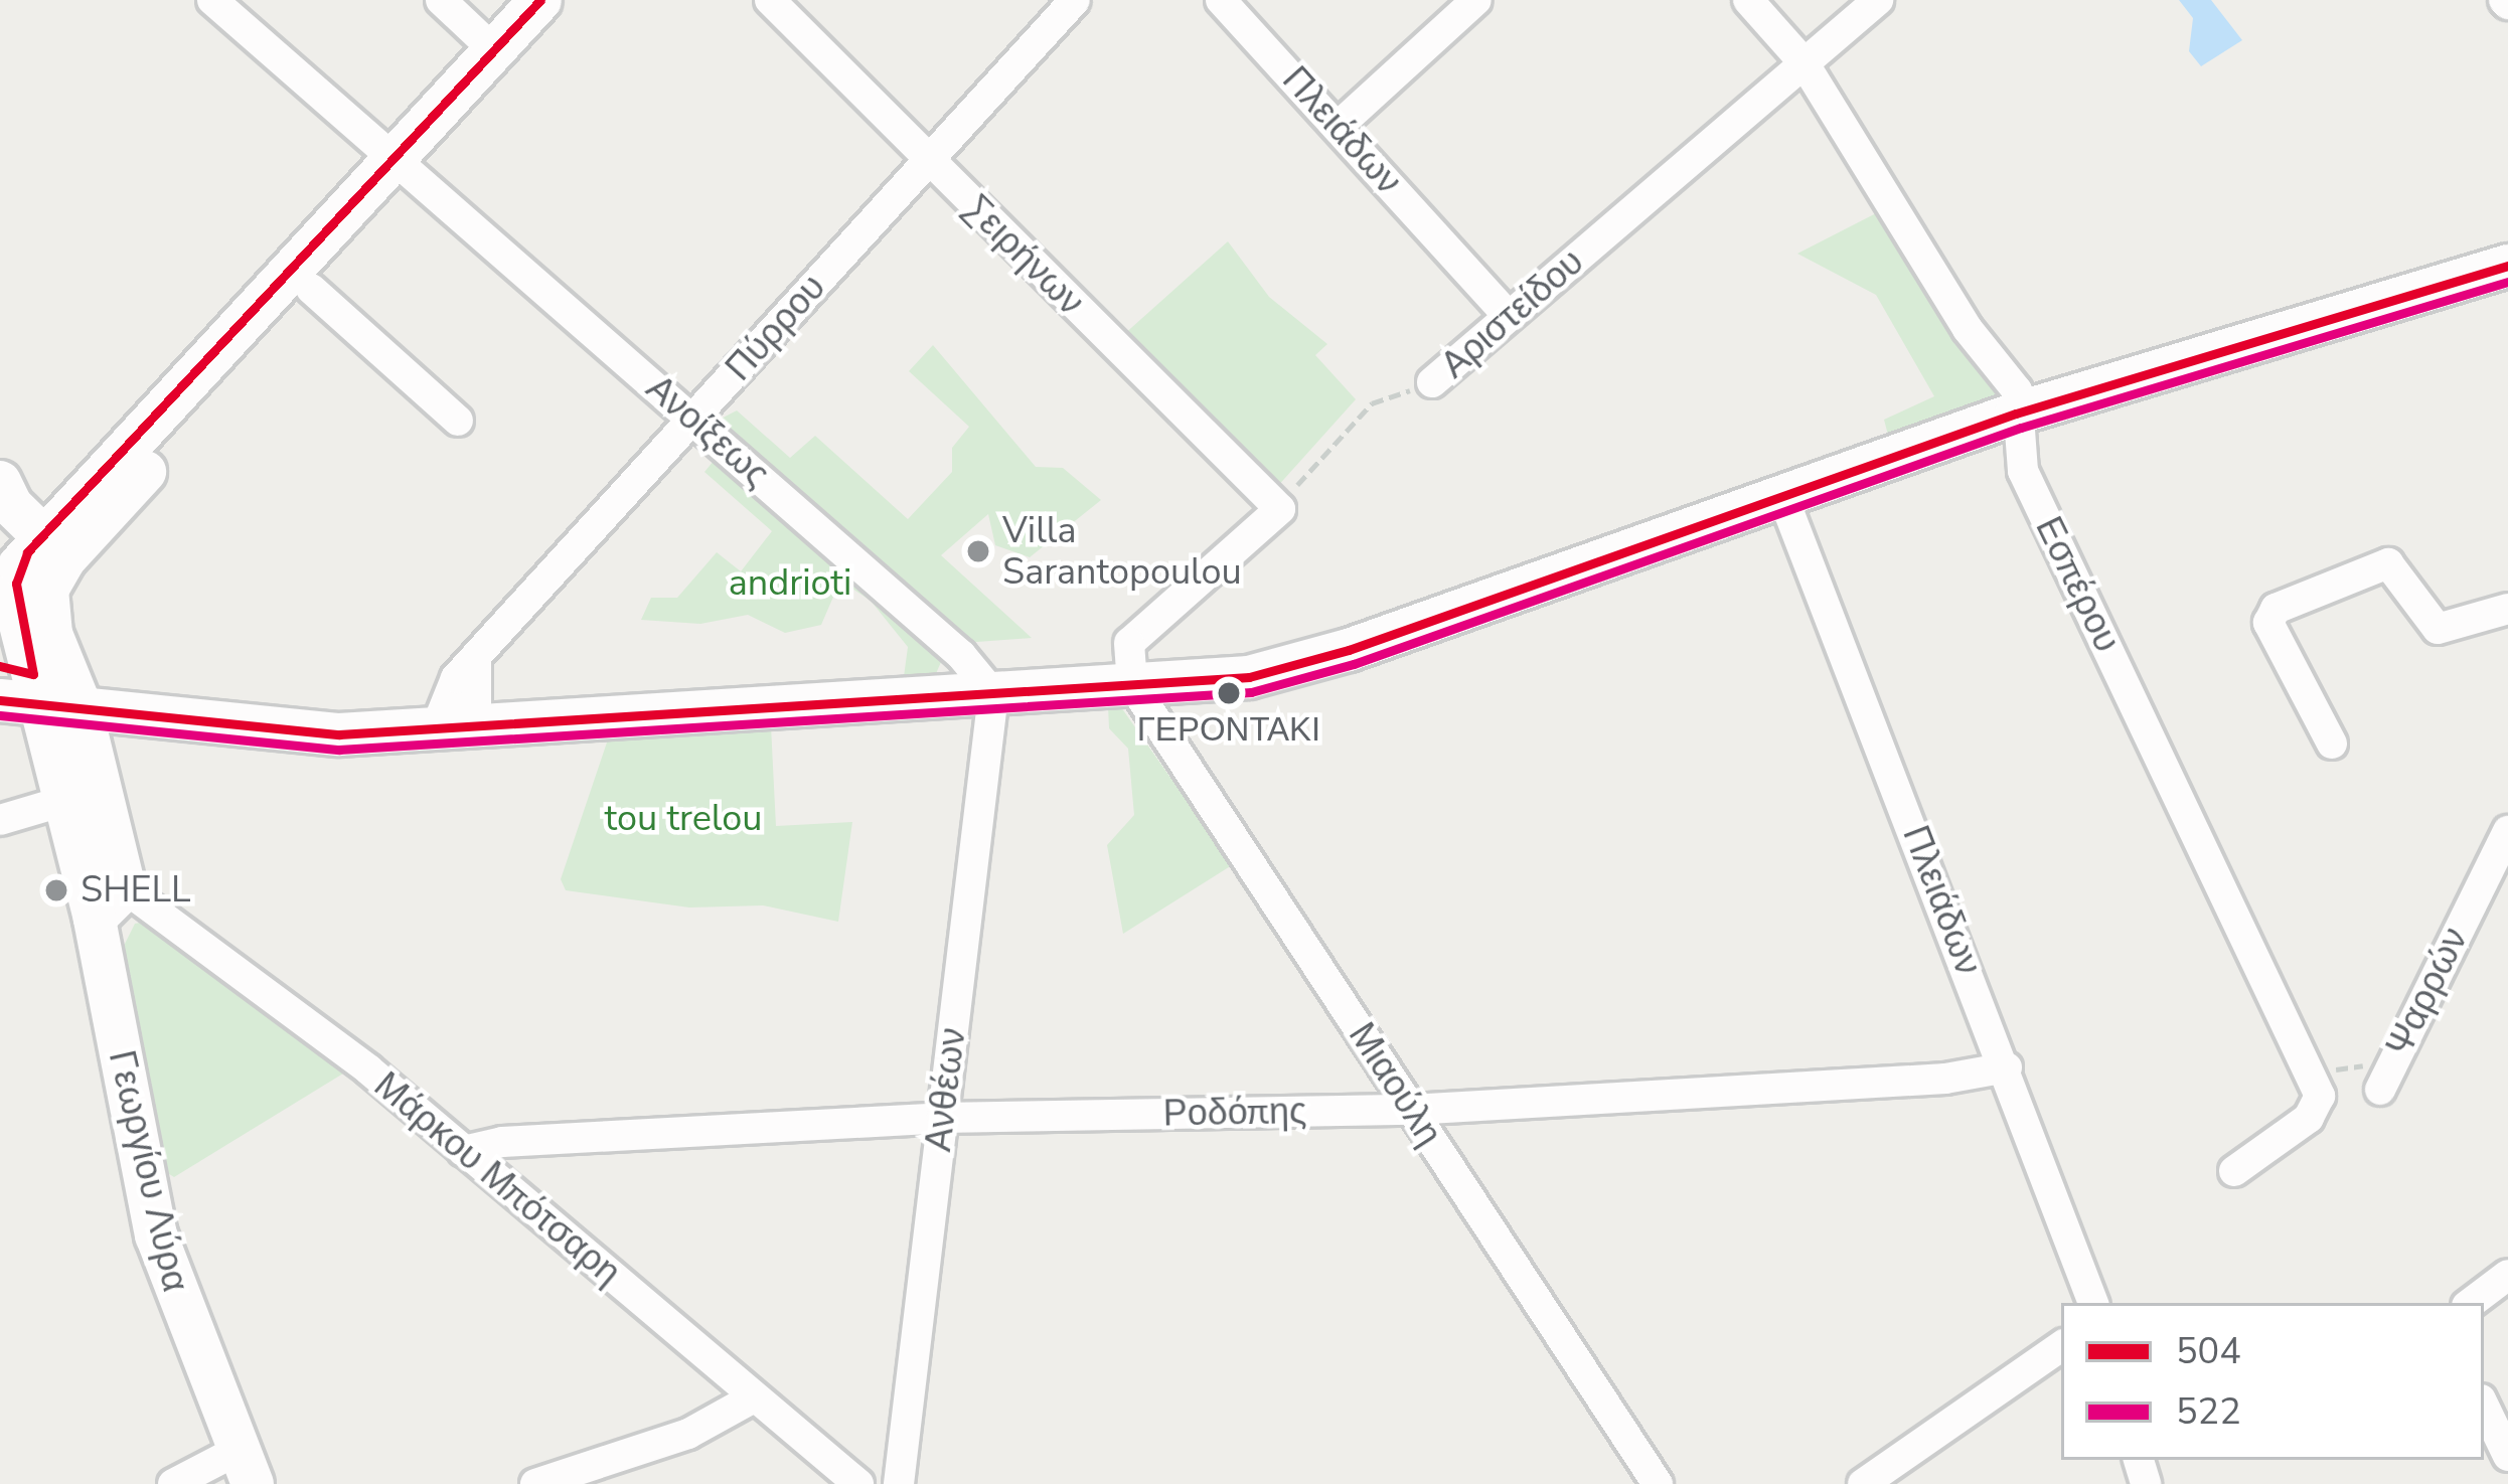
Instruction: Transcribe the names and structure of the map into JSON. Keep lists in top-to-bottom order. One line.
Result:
{"streets":{"main road":["Γεωργίου Λύρα"],"street":["Πλειάδων","Σειρήνων","Αριστείδου","Πύρρου","Ανοίξεως","Εσπέρου","Ψαρρών","Μιαούλη","Ανθέων","Ροδόπης","Μάρκου Μπότσαρη"]},"crossings":[["Πλειάδων","Αριστείδου"],["Πλειάδων","Ροδόπης"],["Σειρήνων","Αριστείδου"],["Σειρήνων","Πύρρου"],["Αριστείδου","Εσπέρου"],["Πύρρου","Ανοίξεως"],["Ανοίξεως","Ανθέων"],["Μιαούλη","Ροδόπης"],["Ανθέων","Ροδόπης"],["Ροδόπης","Μάρκου Μπότσαρη"],["Γεωργίου Λύρα","Μάρκου Μπότσαρη"]],"parks":["andrioti","tou trelou"],"places":["Villa Sarantopoulou","ΓΕΡΟΝΤΑΚΙ","SHELL"],"lines":["transit line 504","transit line 522"],"legend":["504","522"]}
